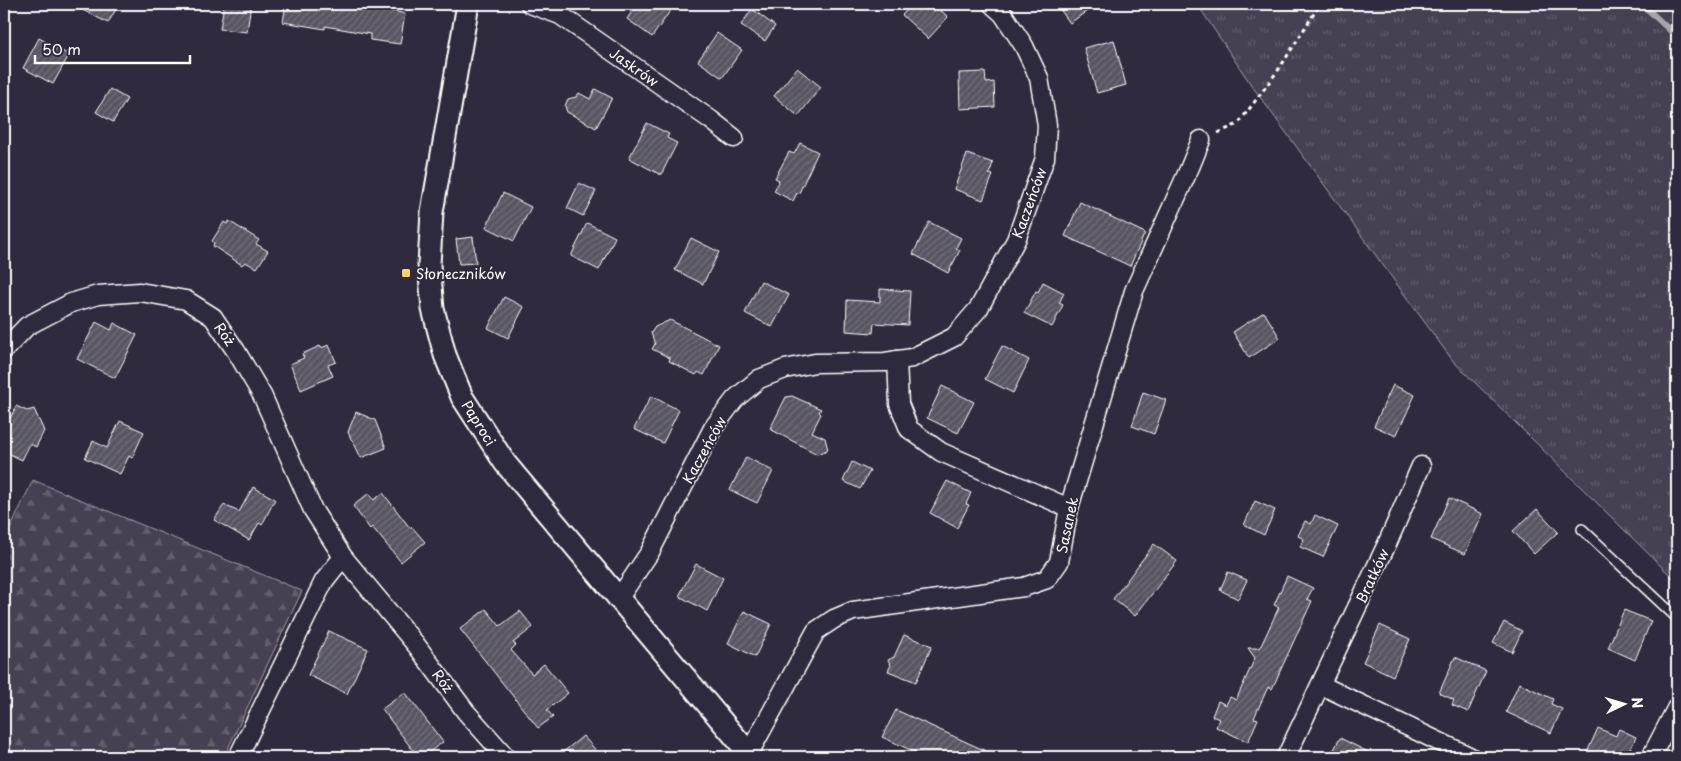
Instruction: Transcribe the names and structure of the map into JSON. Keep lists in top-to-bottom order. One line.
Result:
{"streets":{"street":["Jaskrów","Kaczeńców","Róż","Paproci","Sasanek","Bratków"]},"crossings":[["Kaczeńców","Paproci"],["Paproci","Sasanek"]],"places":{"transit":["Słoneczników"]},"scale_bar":"50 m","north":"right"}
